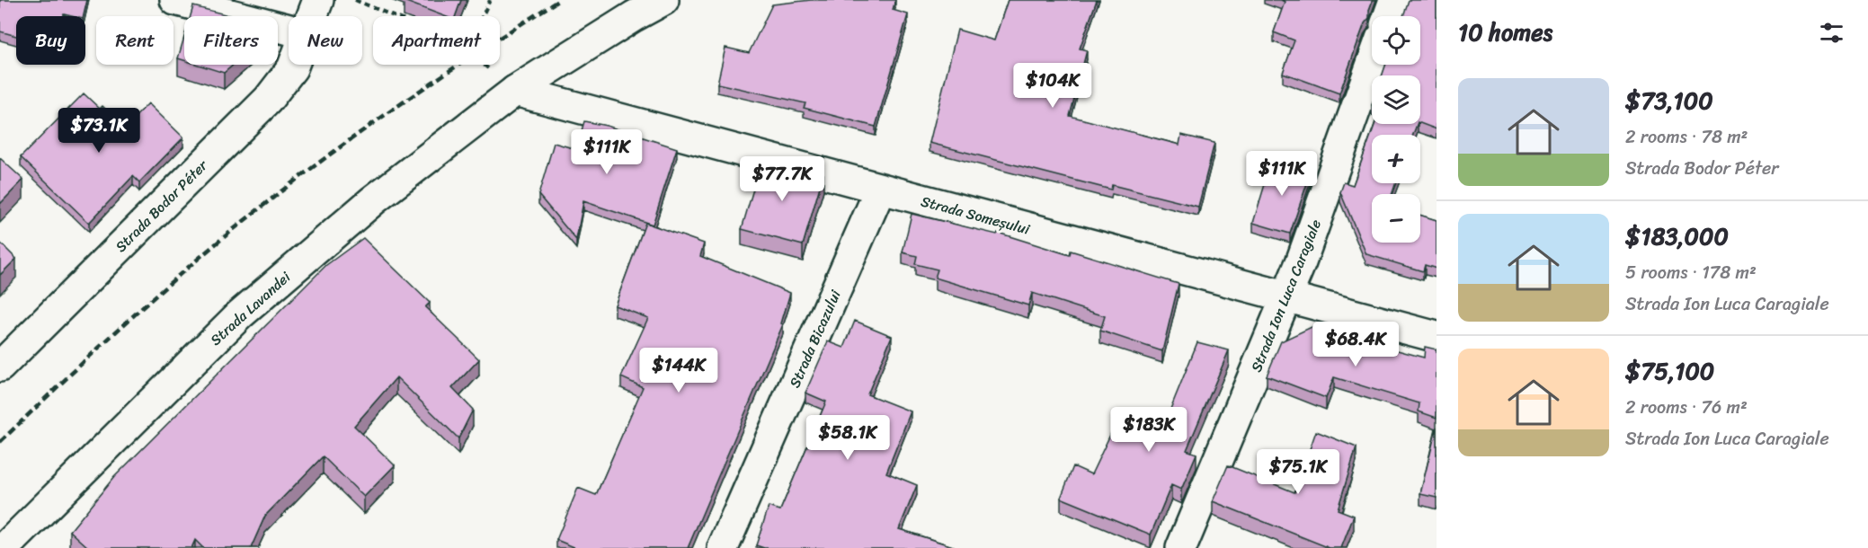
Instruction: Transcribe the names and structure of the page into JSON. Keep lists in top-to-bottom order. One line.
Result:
{"streets":{"street":["Strada Bodor Péter","Strada Someșului","Strada Ion Luca Caragiale","Strada Lavandei","Strada Bicazului"]},"crossings":[["Strada Someșului","Strada Ion Luca Caragiale"],["Strada Someșului","Strada Lavandei"],["Strada Someșului","Strada Bicazului"]],"page":{"heading":"10 homes","map_buttons":["+","−"],"chip":["Buy","Rent","Filters","New","Apartment"],"price":["$104K","$73.1K","$111K","$111K","$77.7K","$68.4K","$144K","$183K","$58.1K","$75.1K"],"list":[{"name":"$73,100","note":"2 rooms · 78 m² · Strada Bodor Péter"},{"name":"$183,000","note":"5 rooms · 178 m² · Strada Ion Luca Caragiale"},{"name":"$75,100","note":"2 rooms · 76 m² · Strada Ion Luca Caragiale"}]}}
